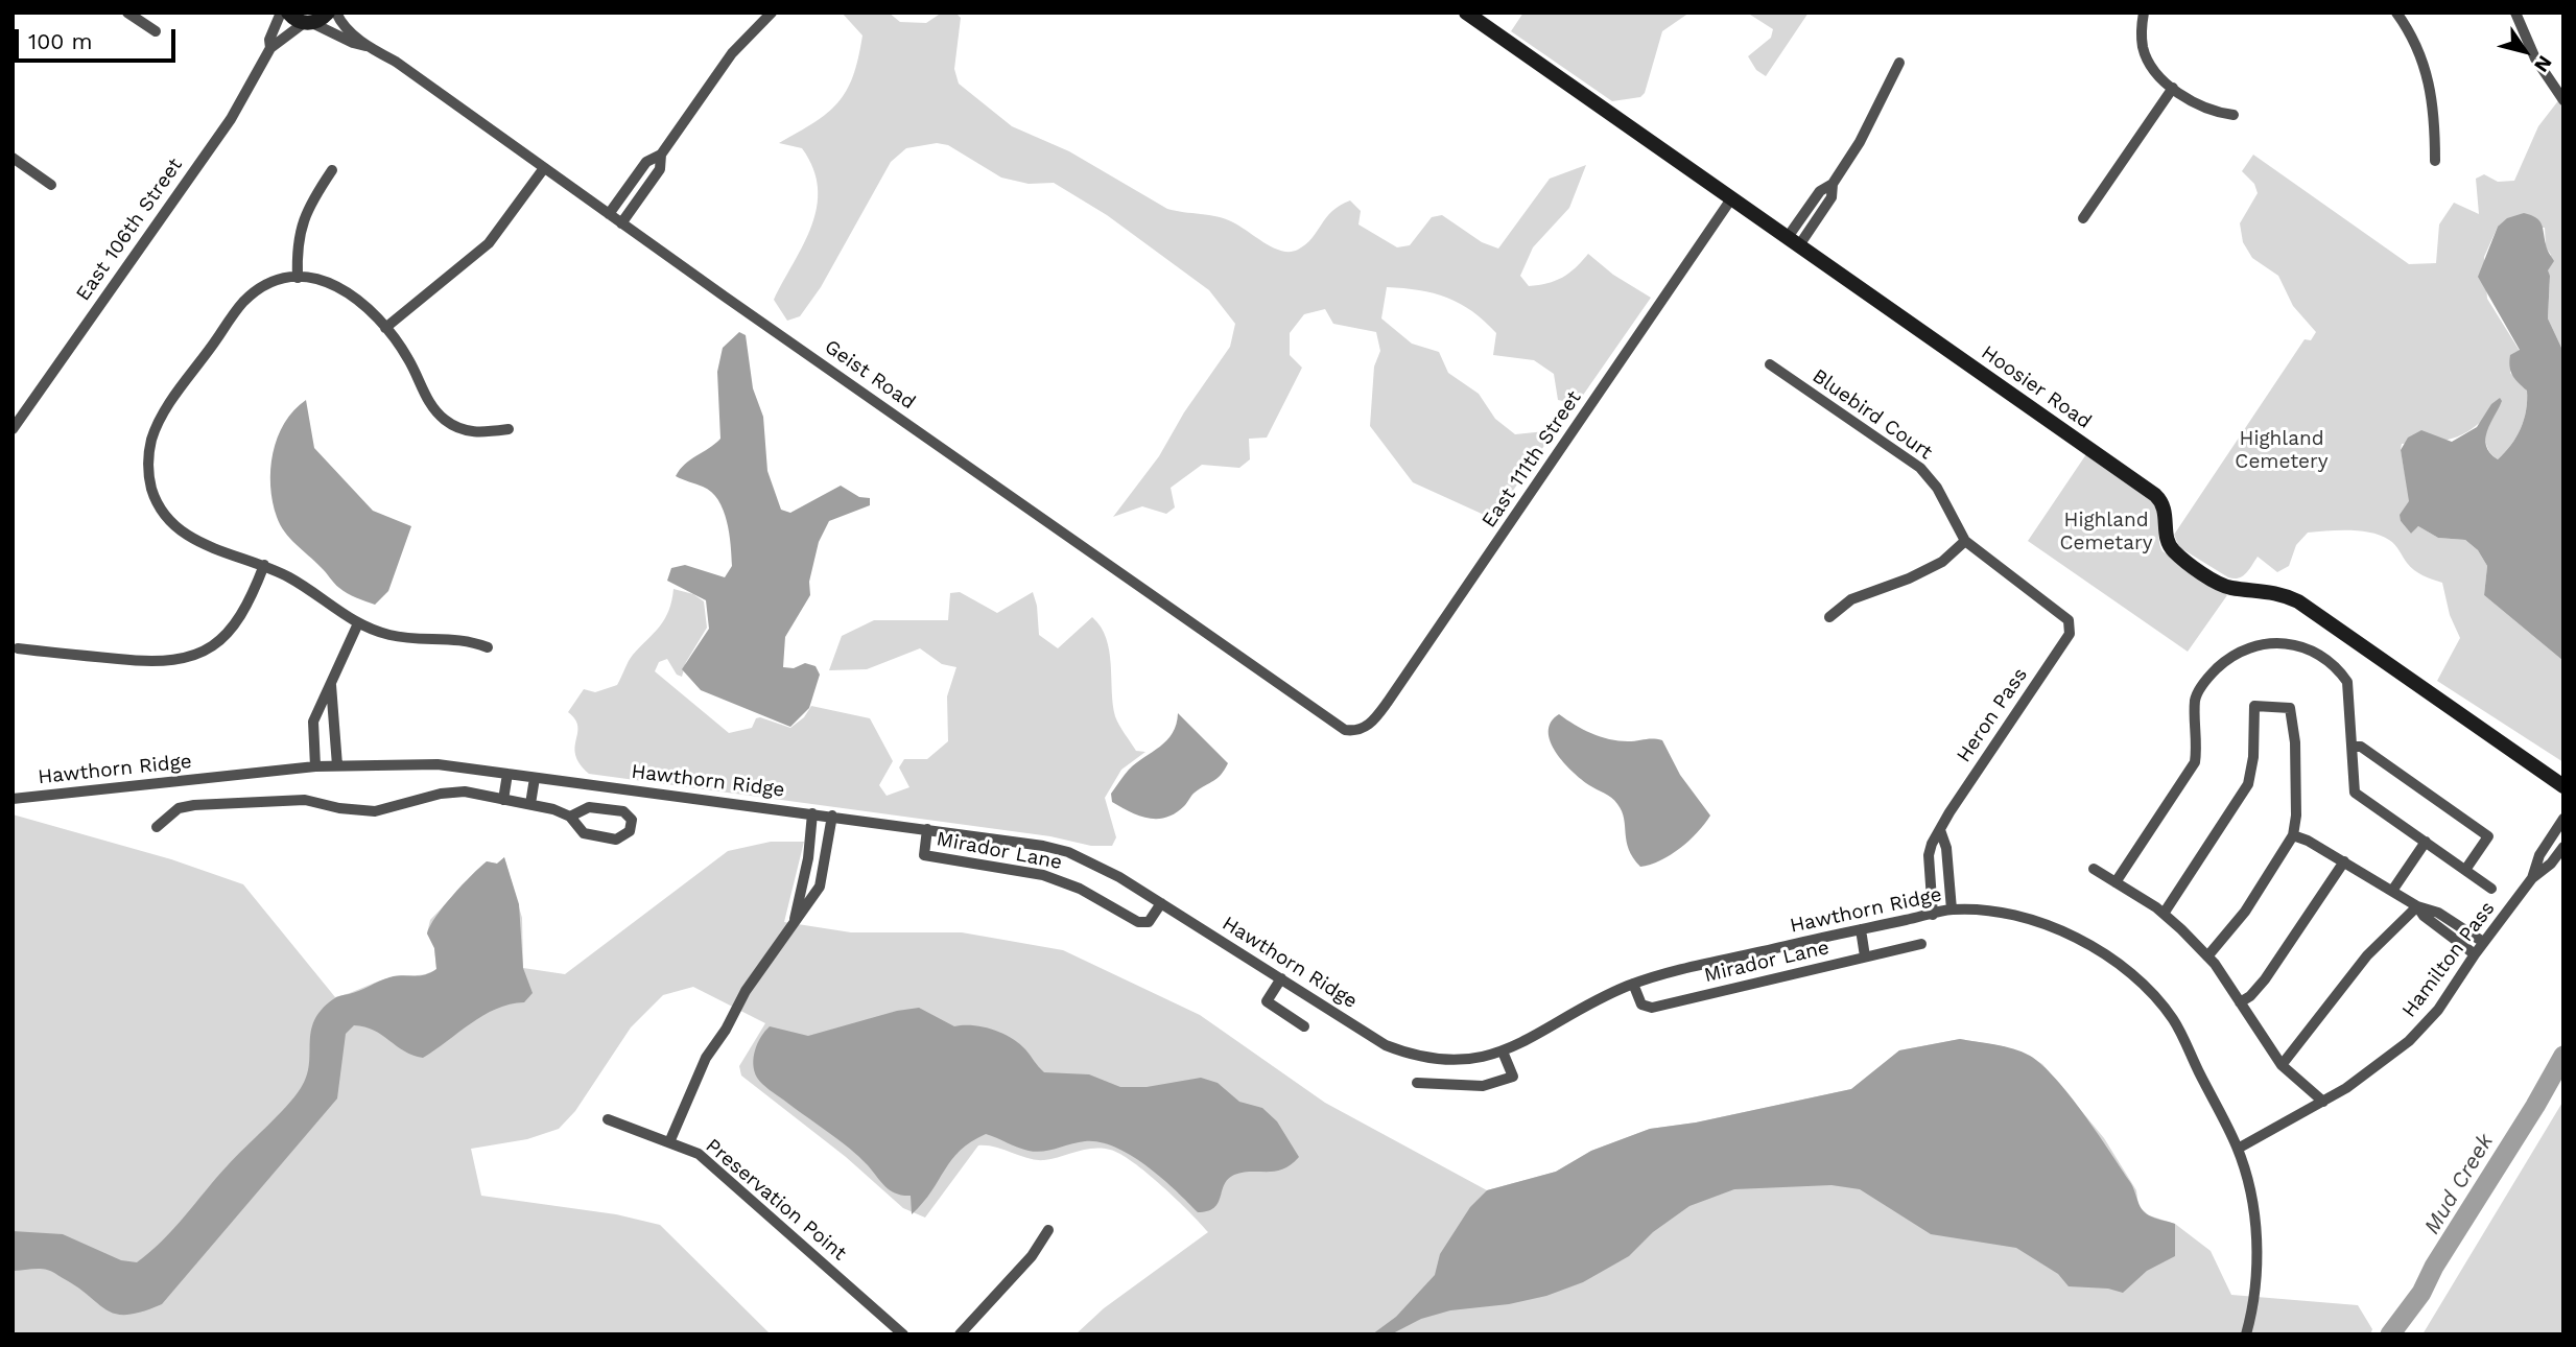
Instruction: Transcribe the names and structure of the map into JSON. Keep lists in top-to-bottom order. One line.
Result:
{"streets":{"street":["East 106th Street","Geist Road","Hoosier Road","Bluebird Court","East 111th Street","Heron Pass","Hawthorn Ridge","Mirador Lane","Hamilton Pass","Preservation Point"]},"crossings":[["East 106th Street","Geist Road"],["Geist Road","East 111th Street"],["Hoosier Road","East 111th Street"],["Bluebird Court","Heron Pass"],["Heron Pass","Hawthorn Ridge"],["Hawthorn Ridge","Mirador Lane"],["Hawthorn Ridge","Hamilton Pass"]],"water":["Mud Creek"],"parks":["Highland Cemetery","Highland Cemetary"],"scale_bar":"100 m","north":"bottom right"}
